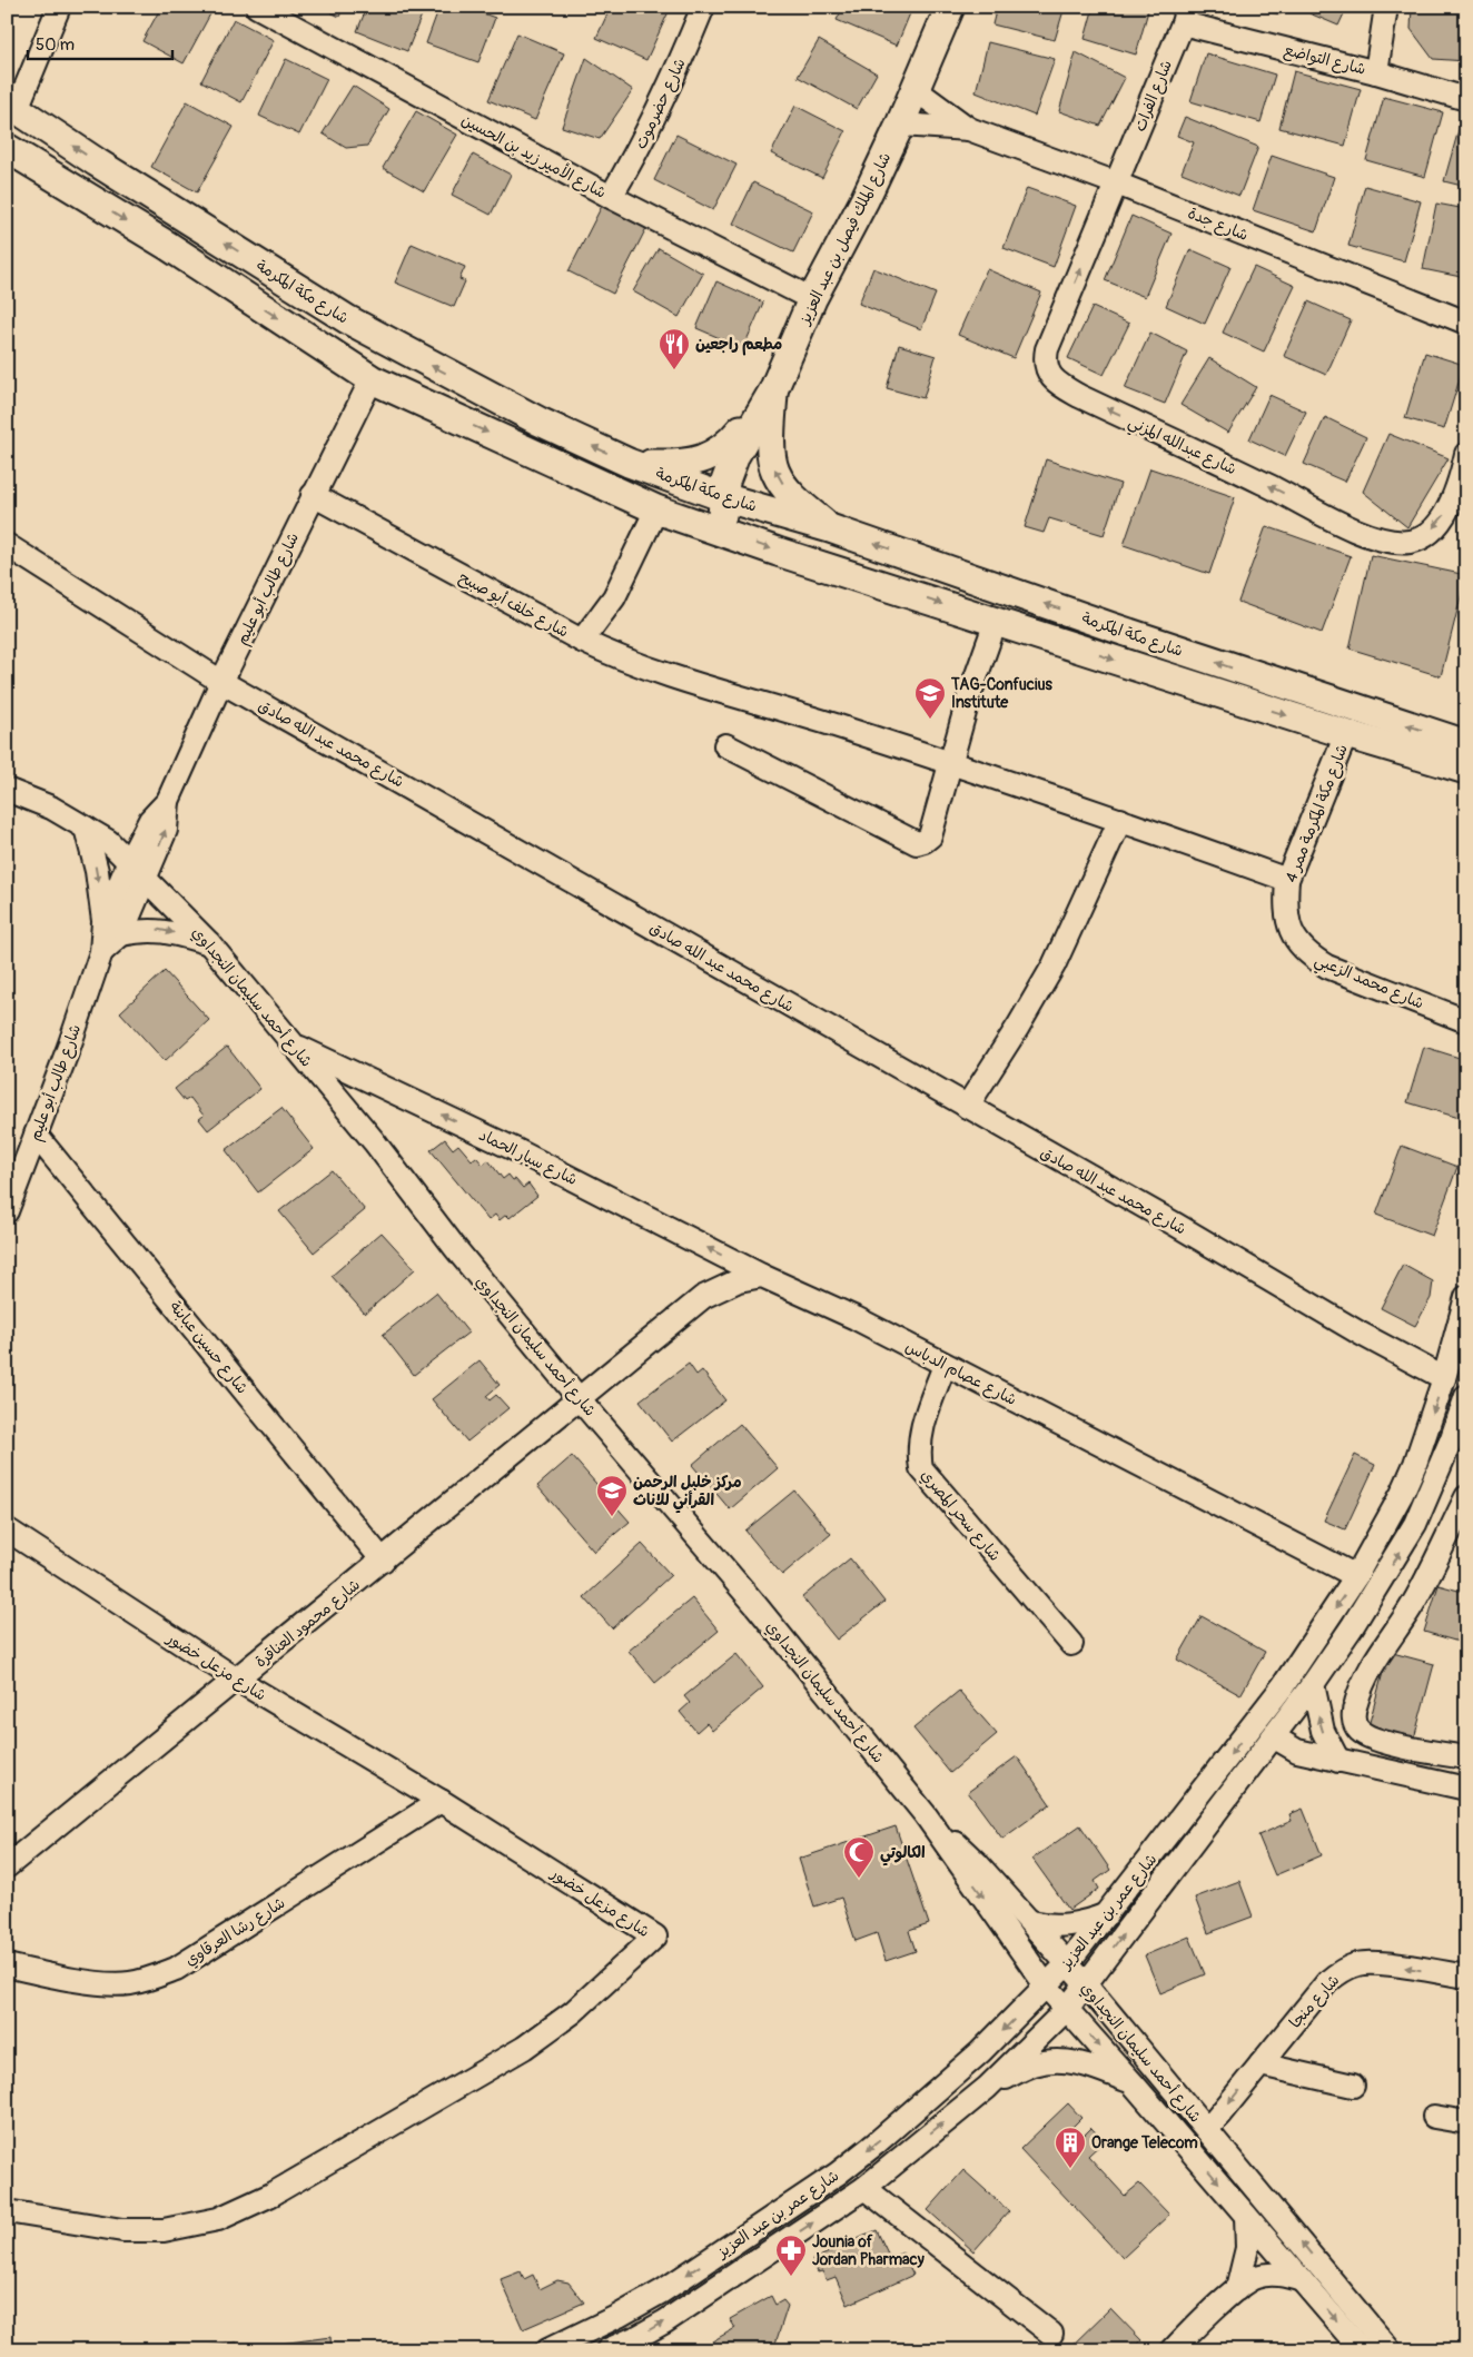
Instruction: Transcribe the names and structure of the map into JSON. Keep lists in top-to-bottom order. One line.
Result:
{"streets":{"main road":["شارع الملك فيصل بن عبد العزيز","شارع مكة المكرمة"],"street":["شارع التواضع","شارع الفرات","شارع حضرموت","شارع الأمير زيد بن الحسين","شارع جدة","شارع عبدالله المزني","شارع طالب أبو عليم","شارع خلف أبو صبيح","شارع محمد عبد الله صادق","شارع مكة المكرمة ممر 4","شارع محمد الزعبي","شارع أحمد سليمان النجداوي","شارع سيار الحماد","شارع حسين عبابنة","شارع عصام الدباس","شارع سحر المصري","شارع محمود العناقرة","شارع مزعل خضور","شارع عمر بن عبد العزيز","شارع رشا العرقاوي","شارع منجا"]},"crossings":[["شارع التواضع","شارع الفرات"],["شارع الفرات","شارع جدة"],["شارع الفرات","شارع عبدالله المزني"],["شارع حضرموت","شارع الأمير زيد بن الحسين"],["شارع الأمير زيد بن الحسين","شارع الملك فيصل بن عبد العزيز"],["شارع جدة","شارع الملك فيصل بن عبد العزيز"],["شارع جدة","شارع عبدالله المزني"],["شارع الملك فيصل بن عبد العزيز","شارع مكة المكرمة"],["شارع مكة المكرمة","شارع طالب أبو عليم"],["شارع مكة المكرمة","شارع خلف أبو صبيح"],["شارع مكة المكرمة","شارع مكة المكرمة ممر 4"],["شارع طالب أبو عليم","شارع خلف أبو صبيح"],["شارع طالب أبو عليم","شارع محمد عبد الله صادق"],["شارع طالب أبو عليم","شارع أحمد سليمان النجداوي"],["شارع طالب أبو عليم","شارع حسين عبابنة"],["شارع محمد عبد الله صادق","شارع عمر بن عبد العزيز"],["شارع مكة المكرمة ممر 4","شارع محمد الزعبي"],["شارع أحمد سليمان النجداوي","شارع سيار الحماد"],["شارع أحمد سليمان النجداوي","شارع محمود العناقرة"],["شارع أحمد سليمان النجداوي","شارع عمر بن عبد العزيز"],["شارع أحمد سليمان النجداوي","شارع منجا"],["شارع سيار الحماد","شارع عصام الدباس"],["شارع حسين عبابنة","شارع محمود العناقرة"],["شارع عصام الدباس","شارع سحر المصري"],["شارع عصام الدباس","شارع عمر بن عبد العزيز"],["شارع محمود العناقرة","شارع مزعل خضور"],["شارع مزعل خضور","شارع رشا العرقاوي"]],"one_way":["شارع سيار الحماد","شارع منجا"],"places":{"restaurant":["مطعم راجعين"],"school or university":["TAG-Confucius Institute","مركز خليل الرحمن القرأني للاناث"],"mosque":["الكالوتي"],"building":["Orange Telecom"],"pharmacy":["Jounia of Jordan Pharmacy"]},"scale_bar":"50 m"}
